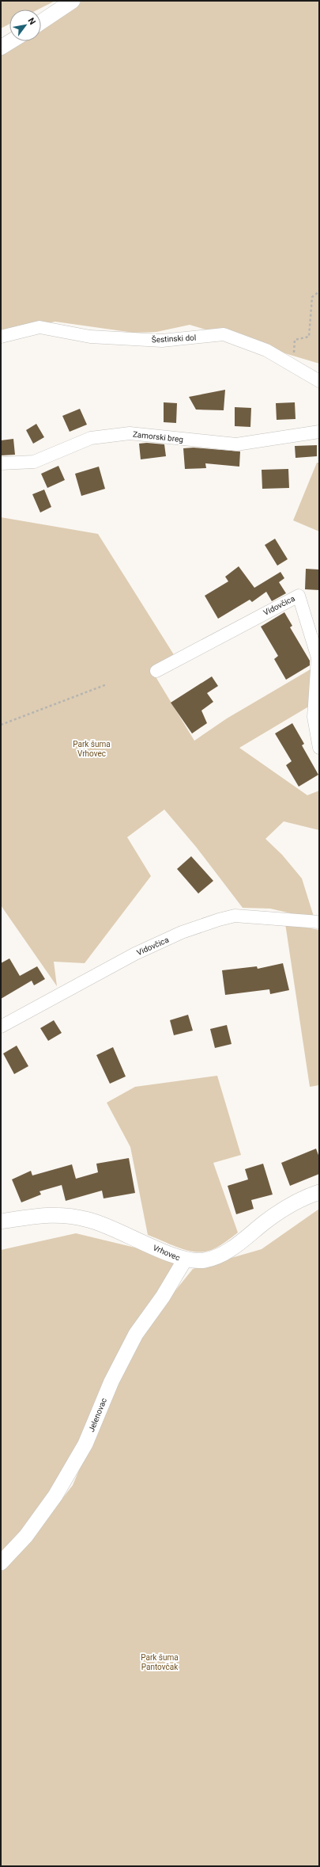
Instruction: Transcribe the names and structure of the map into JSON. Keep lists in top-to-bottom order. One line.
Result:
{"streets":{"street":["Šestinski dol","Zamorski breg","Vidovčica","Vrhovec","Jelenovac"]},"crossings":[["Vrhovec","Jelenovac"]],"parks":["Park šuma Vrhovec","Park šuma Pantovčak"],"north":"top right"}
